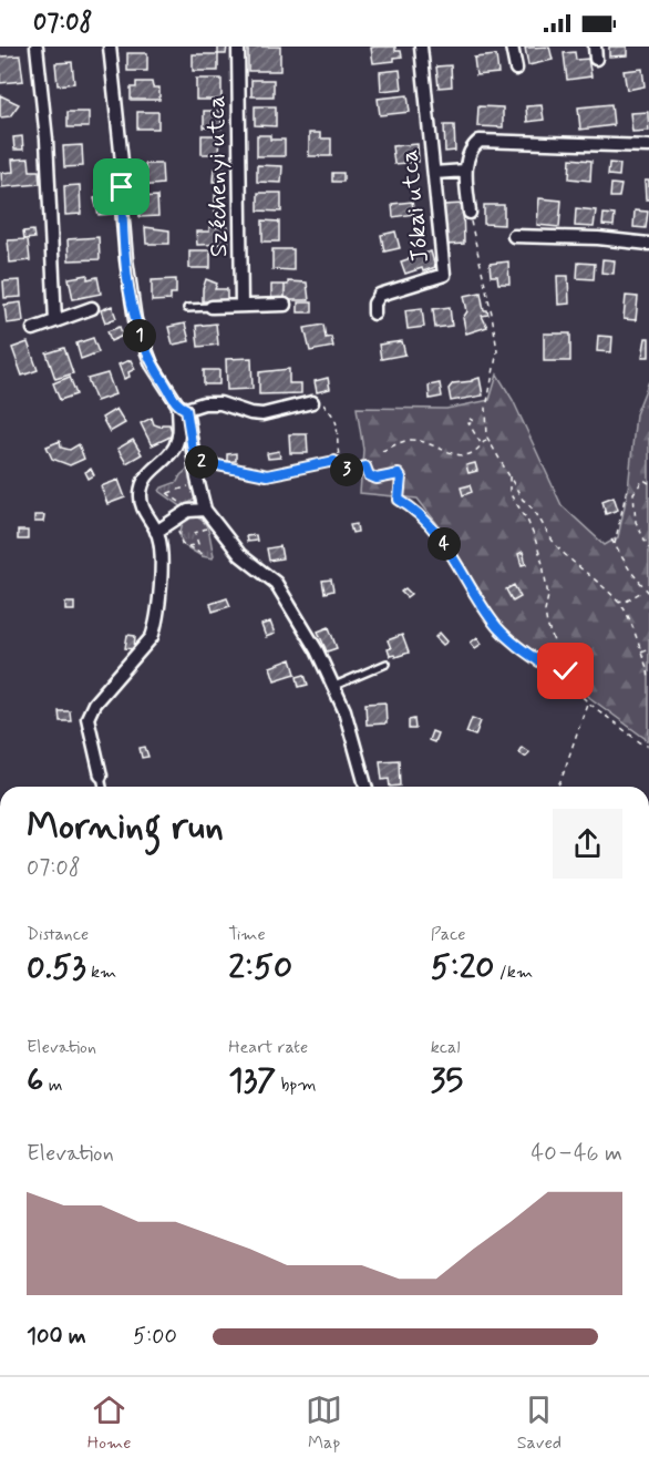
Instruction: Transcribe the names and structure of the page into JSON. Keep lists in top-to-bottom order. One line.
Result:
{"streets":{"street":["Széchenyi utca","Jókai utca"]},"page":{"status":"07:08","pins":["1","2","3","4"],"heading":["Morning run","07:08"],"stats":[["Distance","0.53 km"],["Time","2:50"],["Pace","5:20 /km"],["Elevation","6 m"],["Heart rate","137 bpm"],["kcal","35"]],"chart":["Elevation","40–46 m"],"list":[{"name":"100 m","note":"5:00"}],"tabs":["Home","Map","Saved"]}}
